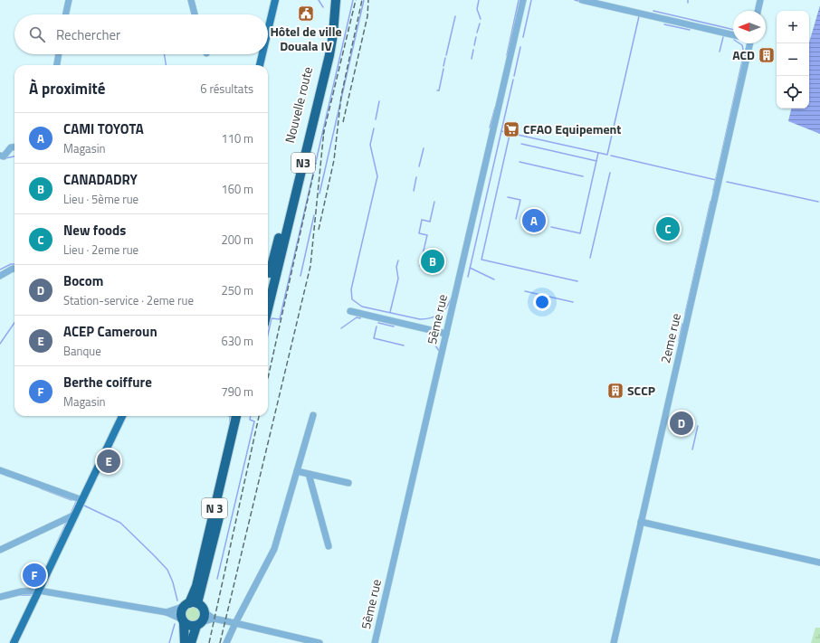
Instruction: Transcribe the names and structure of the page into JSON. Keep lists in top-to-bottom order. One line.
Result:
{"streets":{"highway":["Nouvelle route","N3"],"street":["5ème rue","2eme rue"]},"places":{"public building":["Hôtel de ville Douala IV"],"building":["ACD","SCCP"],"supermarket":["CFAO Equipement"]},"north":"left","page":{"map_buttons":["+","−"],"search":"Rechercher","heading":["À proximité","6 résultats"],"list":[{"mark":"A","name":"CAMI TOYOTA","note":"Magasin","value":"110 m"},{"mark":"B","name":"CANADADRY","note":"Lieu · 5ème rue","value":"160 m"},{"mark":"C","name":"New foods","note":"Lieu · 2eme rue","value":"200 m"},{"mark":"D","name":"Bocom","note":"Station-service · 2eme rue","value":"250 m"},{"mark":"E","name":"ACEP Cameroun","note":"Banque","value":"630 m"},{"mark":"F","name":"Berthe coiffure","note":"Magasin","value":"790 m"}],"pins":["A","C","B","D","E","F"]}}
